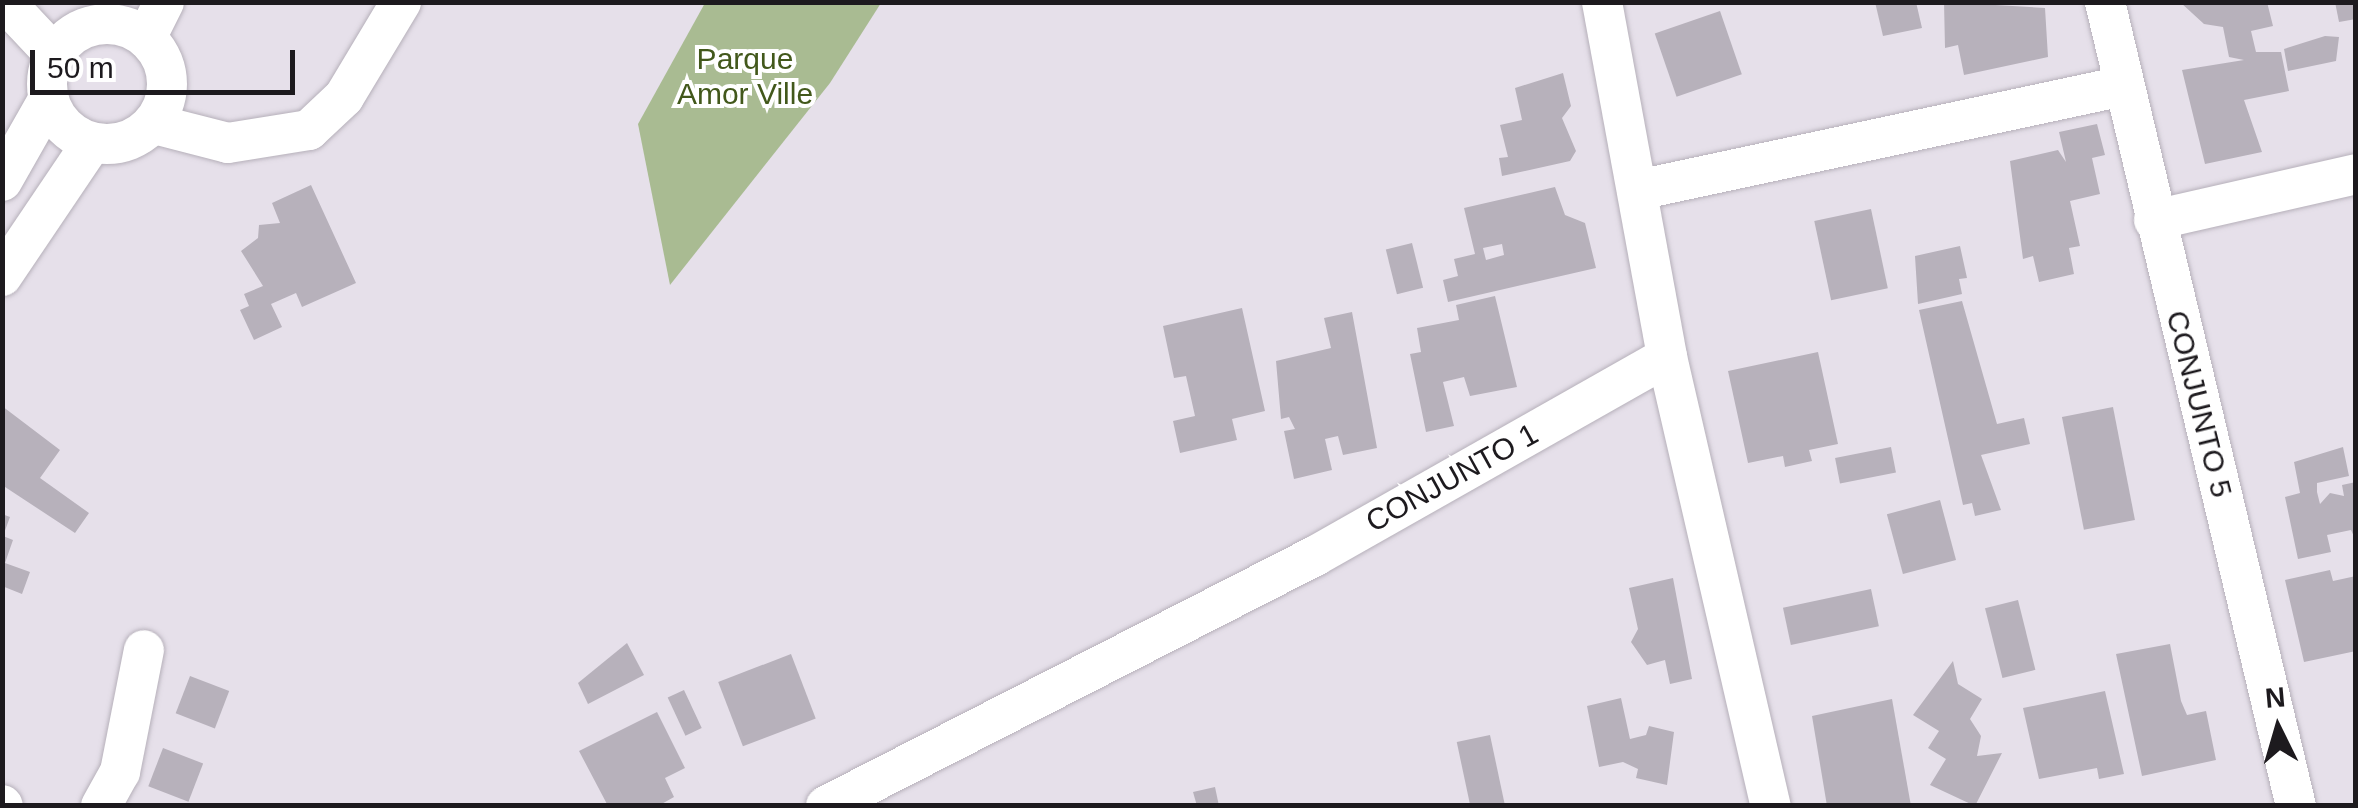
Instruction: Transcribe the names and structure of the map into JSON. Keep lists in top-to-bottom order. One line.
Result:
{"streets":{"street":["CONJUNTO 5","CONJUNTO 1"]},"parks":["Parque Amor Ville"],"scale_bar":"50 m","north":"top"}
